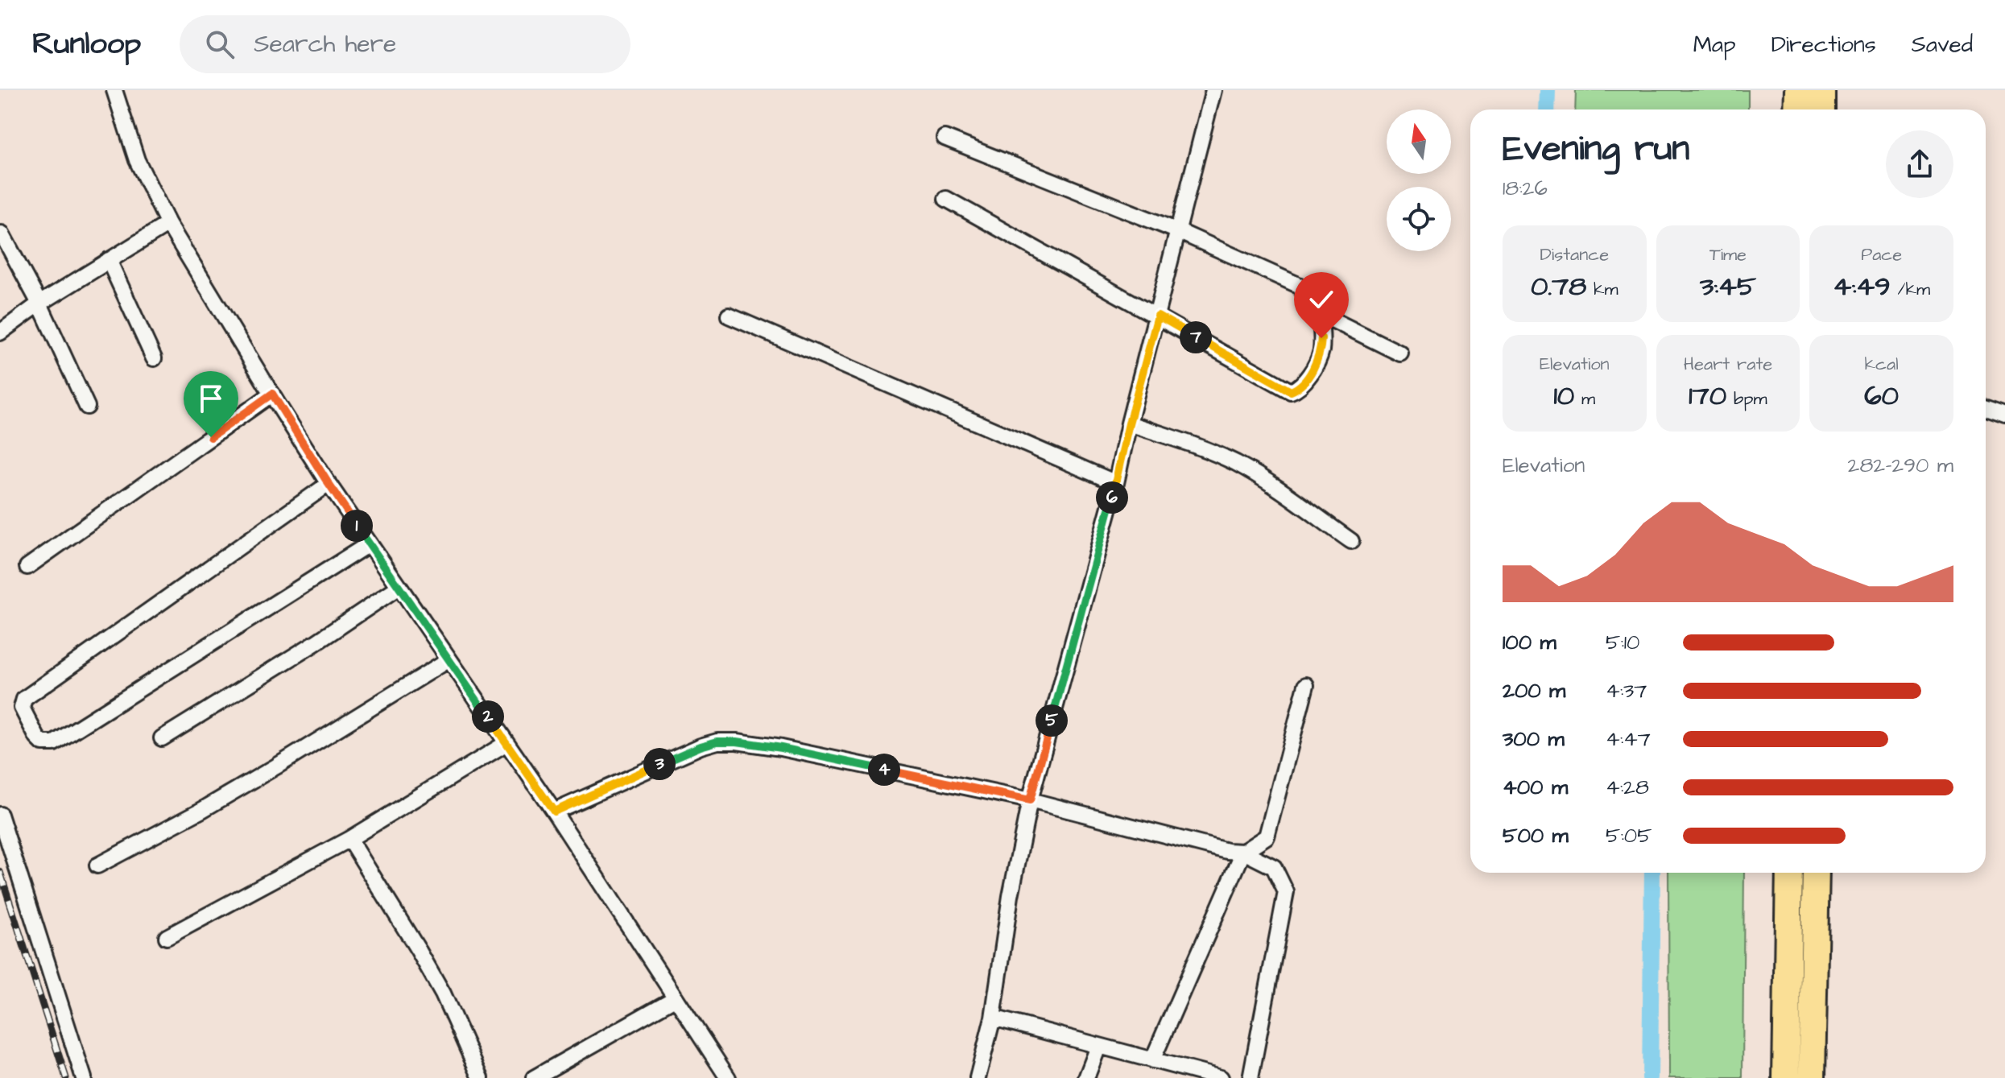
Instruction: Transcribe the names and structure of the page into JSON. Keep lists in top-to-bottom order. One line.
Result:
{"north":"top","page":{"header":"Runloop","search":"Search here","nav":["Map","Directions","Saved"],"heading":["Evening run","18:26"],"stats":[["Distance","0.78 km"],["Time","3:45"],["Pace","4:49 /km"],["Elevation","10 m"],["Heart rate","170 bpm"],["kcal","60"]],"pins":["7","6","1","2","5","3","4"],"chart":["Elevation","282–290 m"],"list":[{"name":"100 m","note":"5:10"},{"name":"200 m","note":"4:37"},{"name":"300 m","note":"4:47"},{"name":"400 m","note":"4:28"},{"name":"500 m","note":"5:05"}]}}
